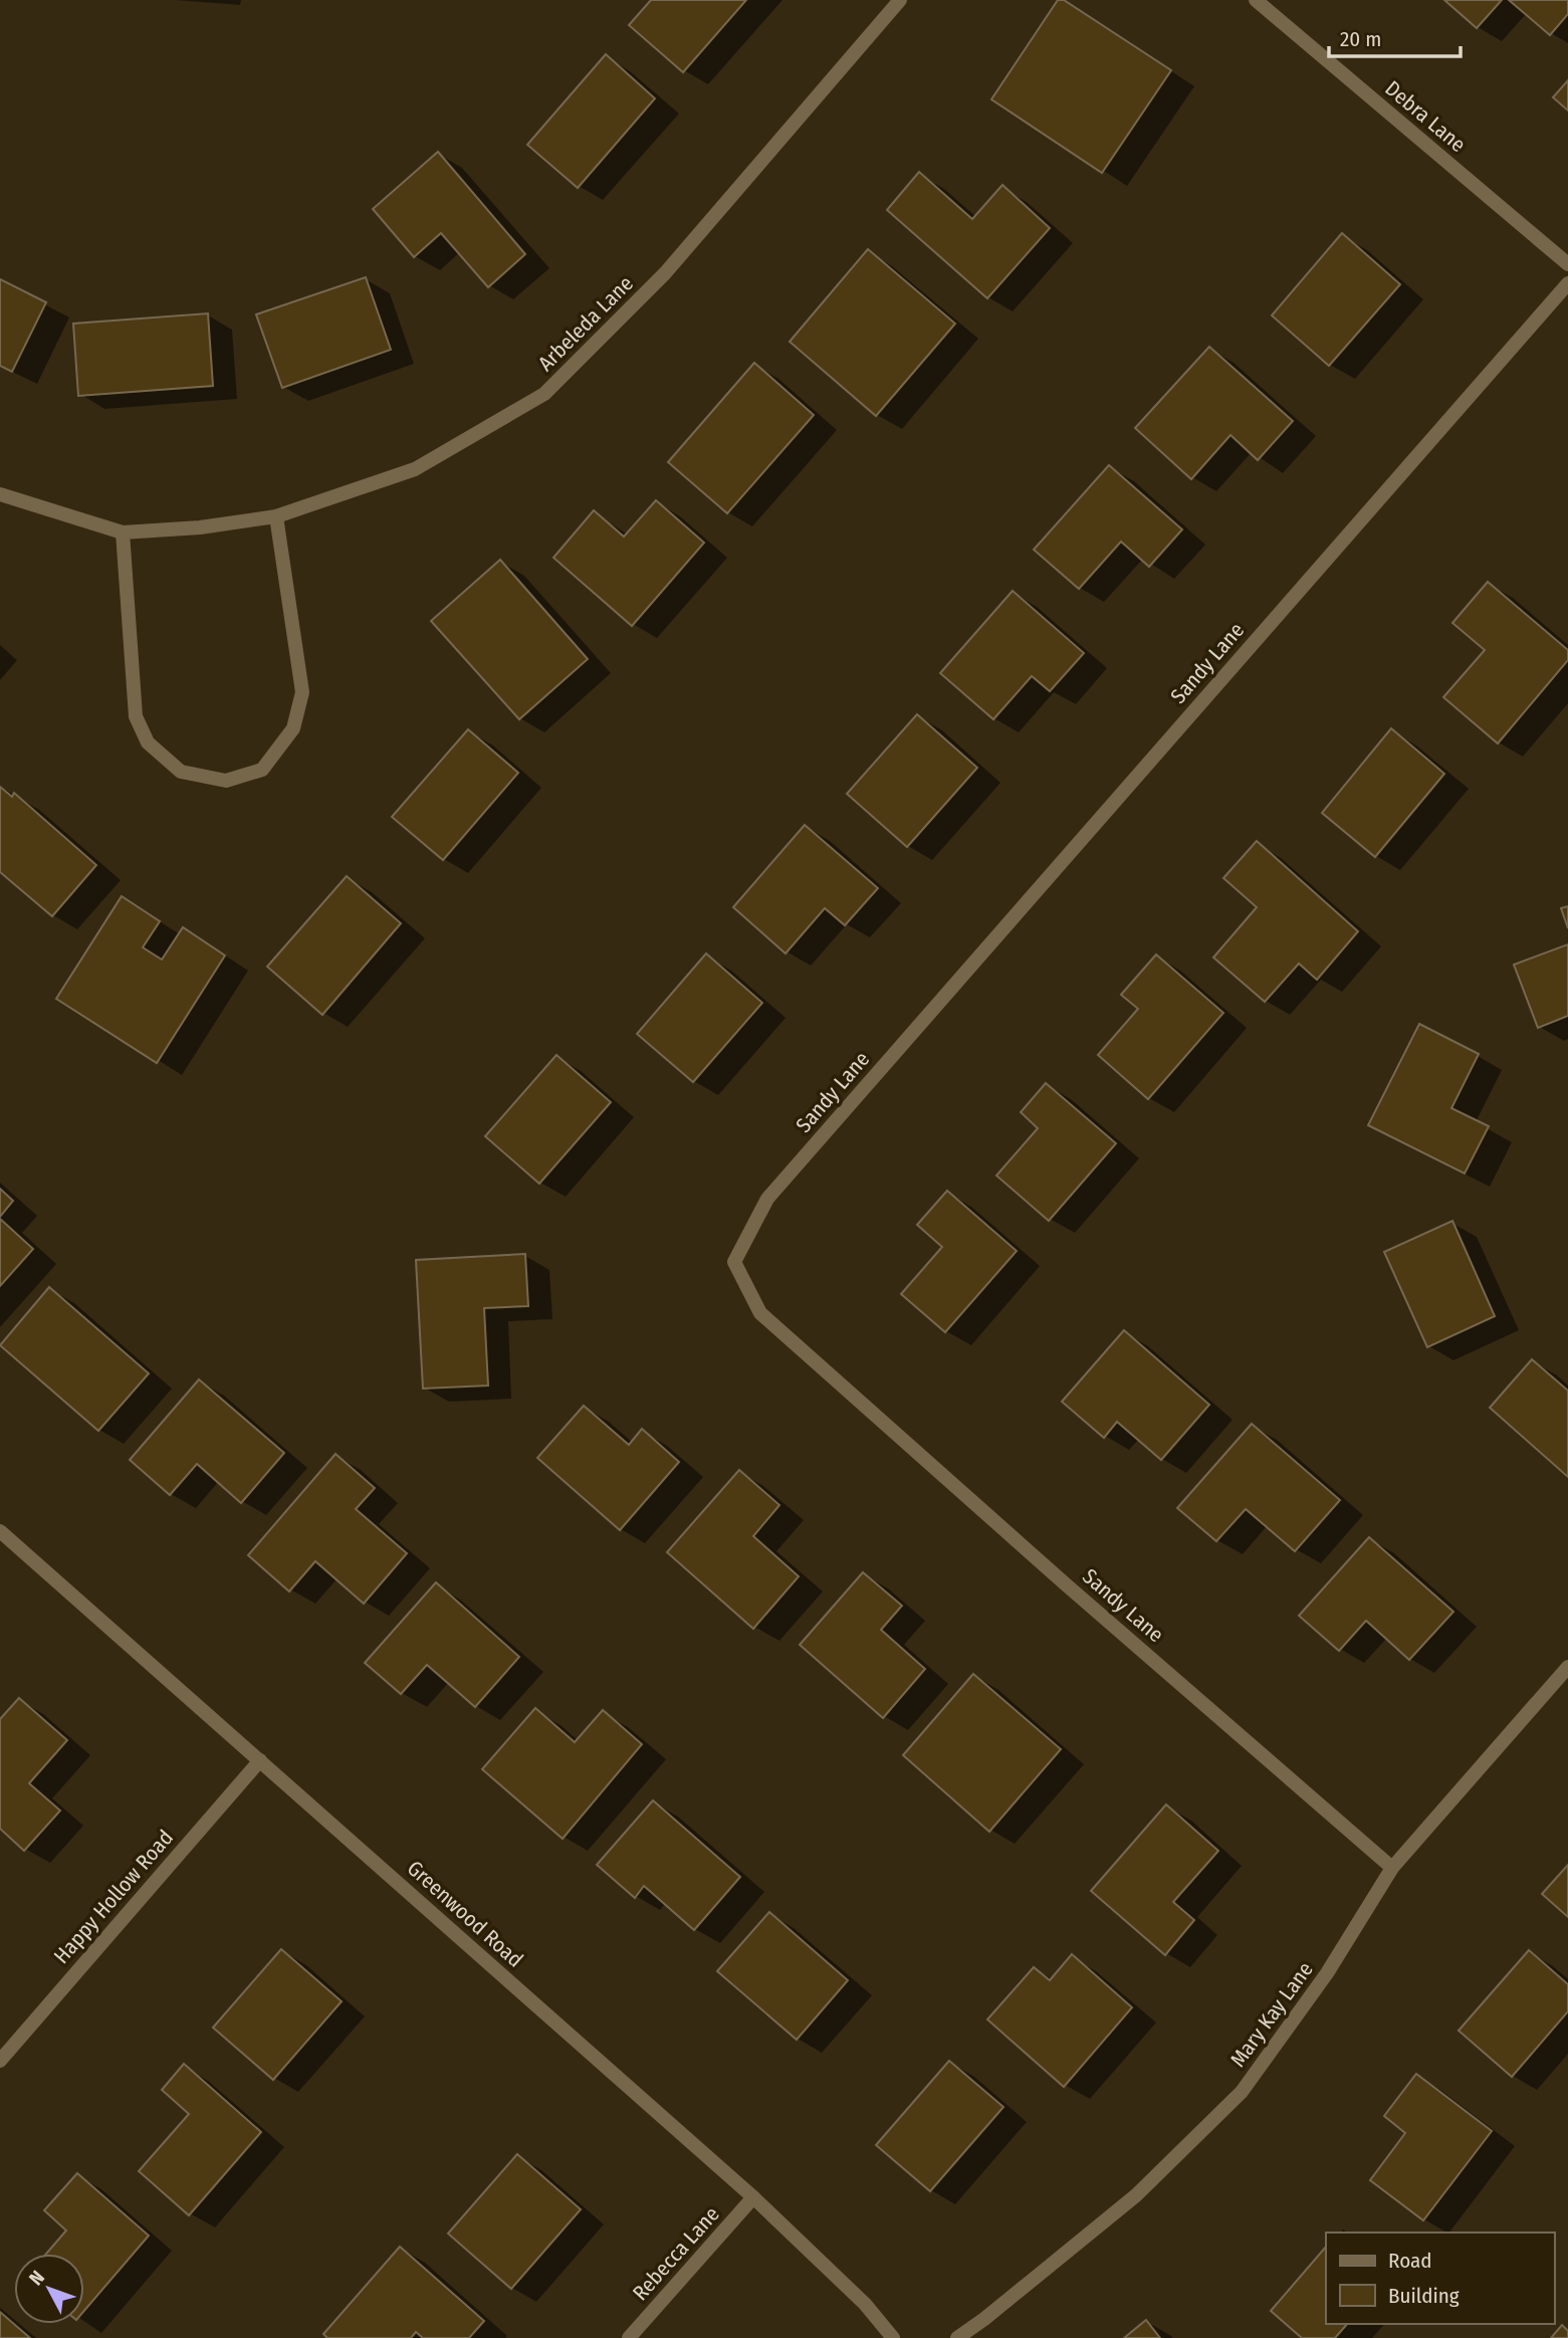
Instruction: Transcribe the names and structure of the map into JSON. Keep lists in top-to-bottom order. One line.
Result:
{"streets":{"street":["Debra Lane","Arbeleda Lane","Sandy Lane","Happy Hollow Road","Greenwood Road","Mary Kay Lane","Rebecca Lane"]},"crossings":[["Sandy Lane","Mary Kay Lane"],["Happy Hollow Road","Greenwood Road"],["Greenwood Road","Rebecca Lane"]],"legend":["Road","Building"],"scale_bar":"20 m","north":"top left"}
